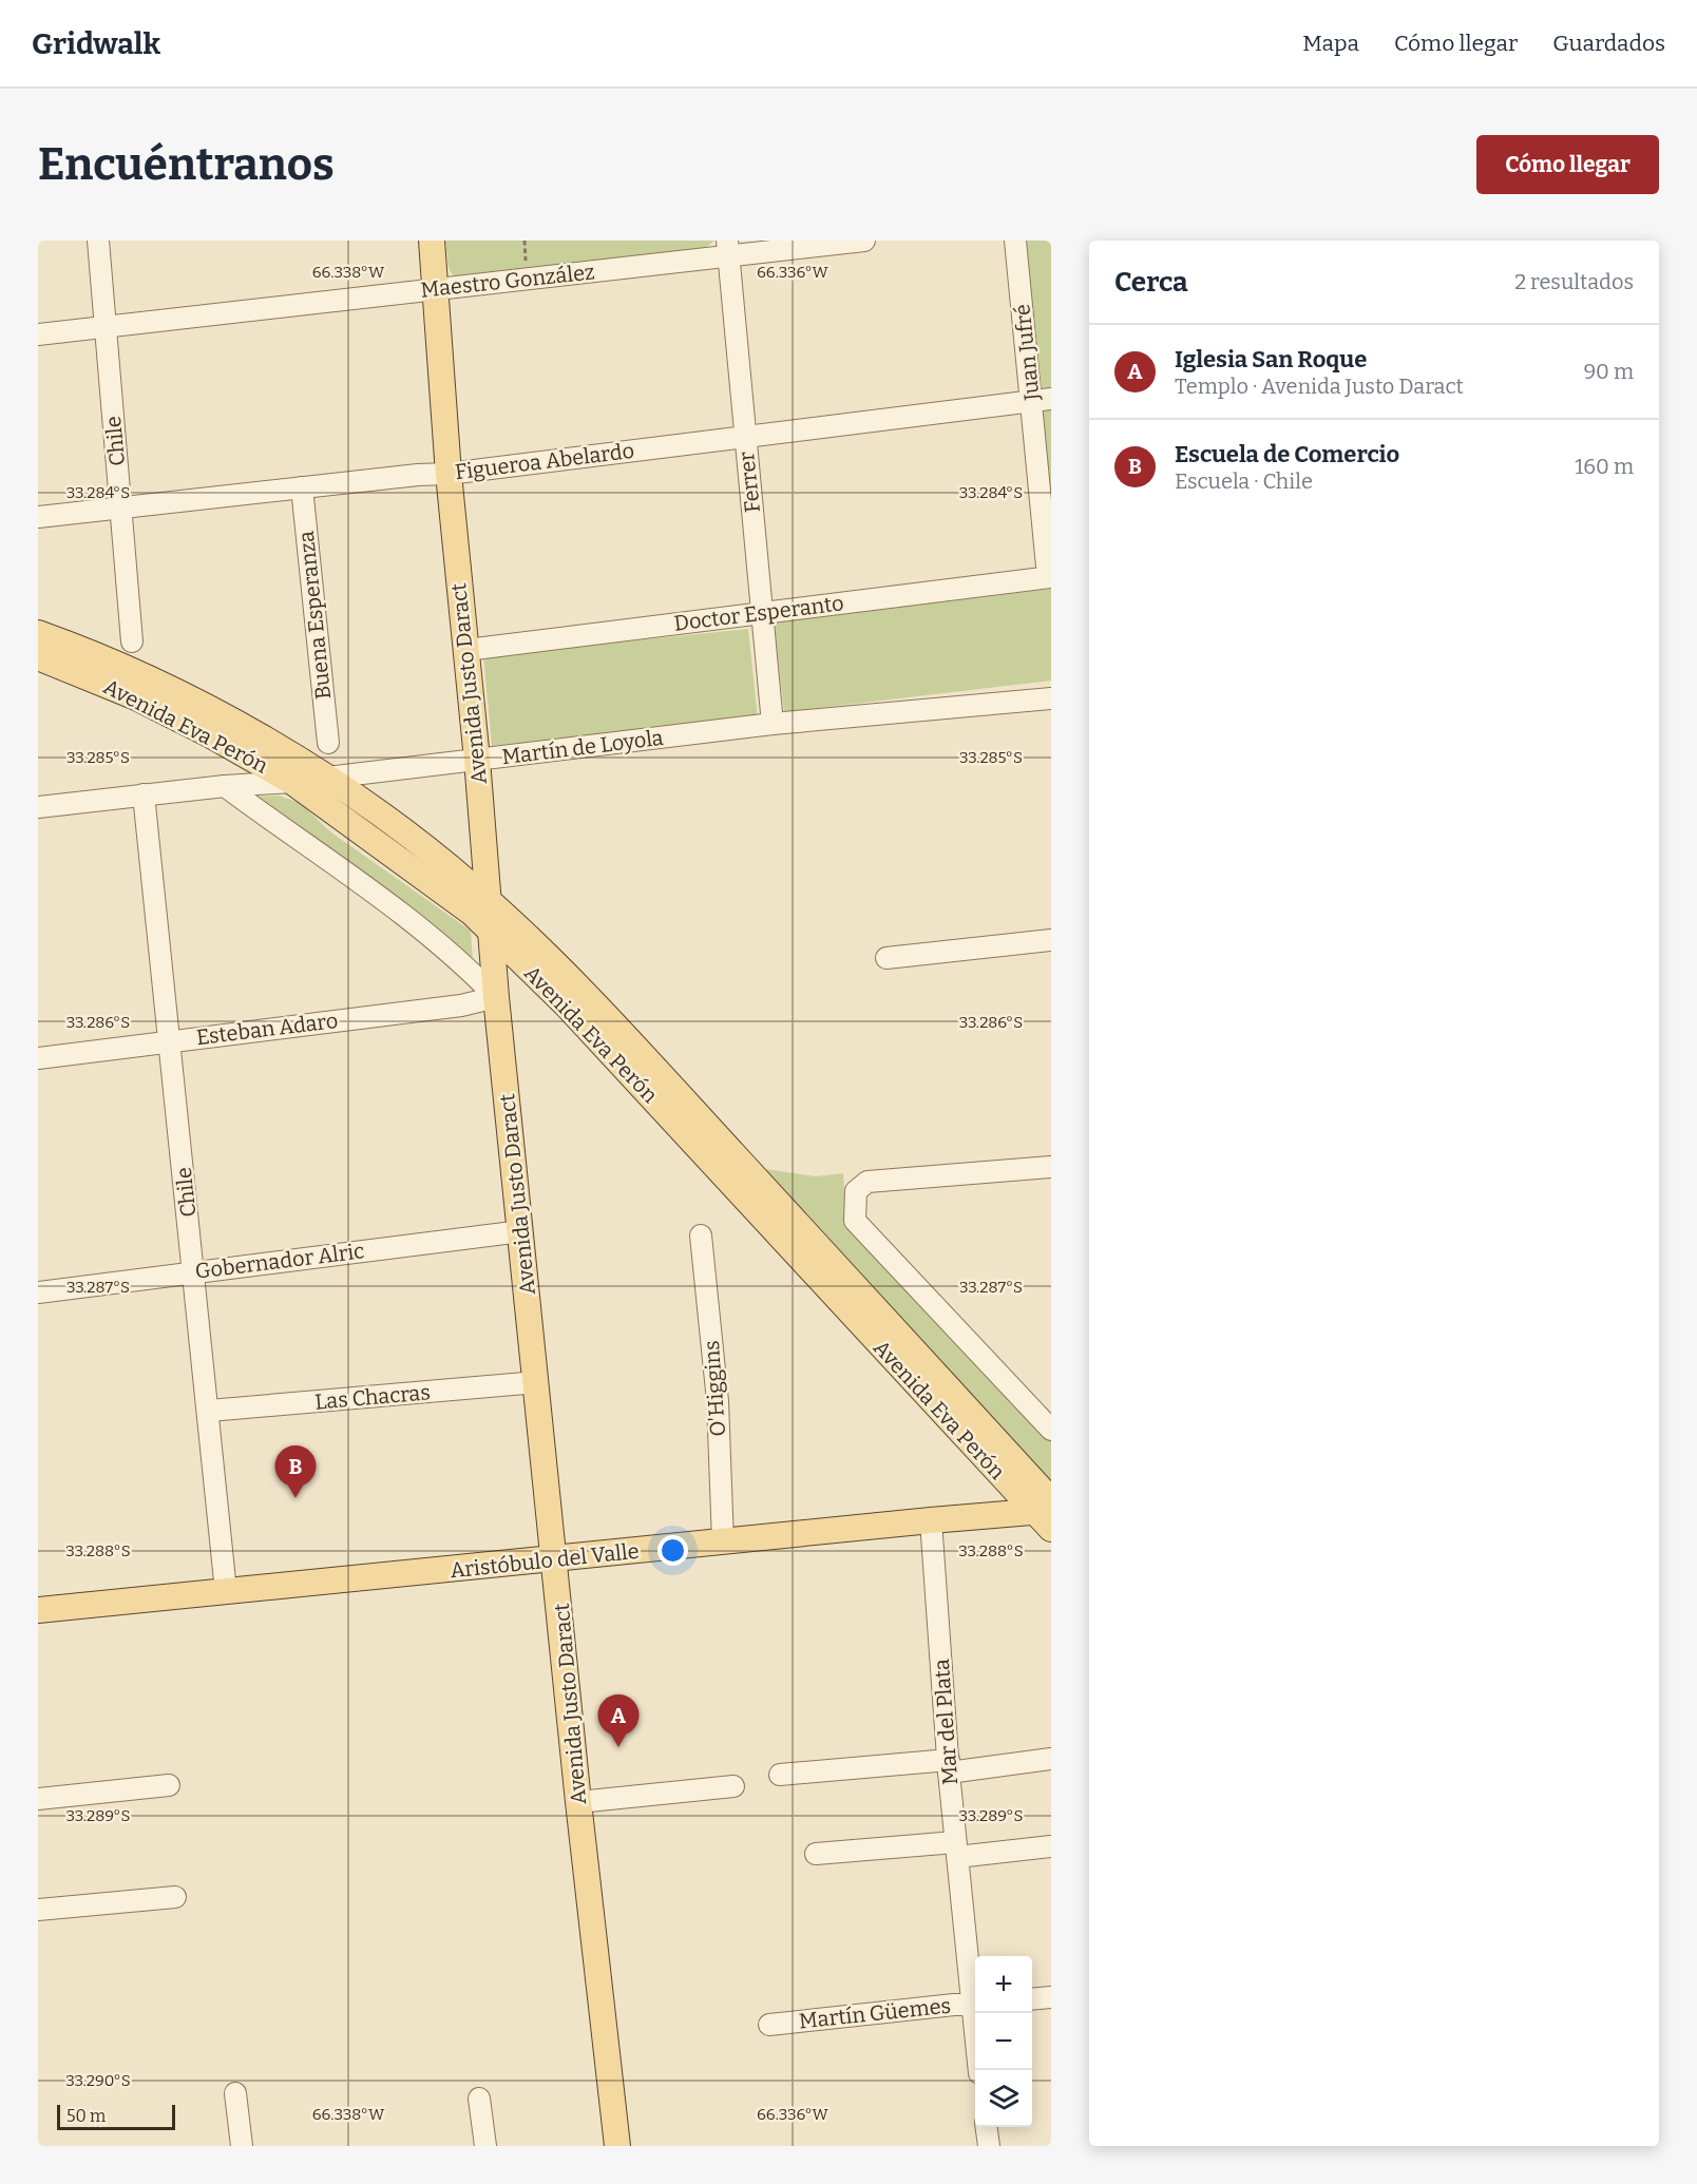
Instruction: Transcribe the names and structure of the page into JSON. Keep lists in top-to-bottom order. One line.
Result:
{"streets":{"main road":["Avenida Justo Daract","Avenida Eva Perón","Aristóbulo del Valle"],"street":["Maestro González","Juan Jufré","Chile","Figueroa Abelardo","Ferrer","Doctor Esperanto","Buena Esperanza","Martín de Loyola","Esteban Adaro","Gobernador Alric","O'Higgins","Las Chacras","Mar del Plata","Martín Güemes"]},"crossings":[["Maestro González","Chile"],["Maestro González","Ferrer"],["Maestro González","Avenida Justo Daract"],["Juan Jufré","Figueroa Abelardo"],["Juan Jufré","Doctor Esperanto"],["Chile","Figueroa Abelardo"],["Chile","Martín de Loyola"],["Chile","Esteban Adaro"],["Chile","Gobernador Alric"],["Chile","Las Chacras"],["Chile","Aristóbulo del Valle"],["Figueroa Abelardo","Ferrer"],["Figueroa Abelardo","Buena Esperanza"],["Figueroa Abelardo","Avenida Justo Daract"],["Ferrer","Doctor Esperanto"],["Ferrer","Martín de Loyola"],["Doctor Esperanto","Avenida Justo Daract"],["Avenida Justo Daract","Avenida Eva Perón"],["Avenida Justo Daract","Martín de Loyola"],["Avenida Justo Daract","Esteban Adaro"],["Avenida Justo Daract","Gobernador Alric"],["Avenida Justo Daract","Las Chacras"],["Avenida Justo Daract","Aristóbulo del Valle"],["Avenida Eva Perón","Martín de Loyola"],["Avenida Eva Perón","Esteban Adaro"],["Avenida Eva Perón","Aristóbulo del Valle"],["O'Higgins","Aristóbulo del Valle"],["Aristóbulo del Valle","Mar del Plata"]],"scale_bar":"50 m","page":{"header":"Gridwalk","nav":["Mapa","Cómo llegar","Guardados"],"buttons":"Cómo llegar","title":"Encuéntranos","heading":["Cerca","2 resultados"],"list":[{"mark":"A","name":"Iglesia San Roque","note":"Templo · Avenida Justo Daract","value":"90 m"},{"mark":"B","name":"Escuela de Comercio","note":"Escuela · Chile","value":"160 m"}],"pins":["B","A"],"map_buttons":["+","−"],"scale":"50 m"},"coordinates":["66.338°W","66.336°W","33.284°S","33.285°S","33.286°S","33.287°S","33.288°S","33.289°S","33.290°S"]}
